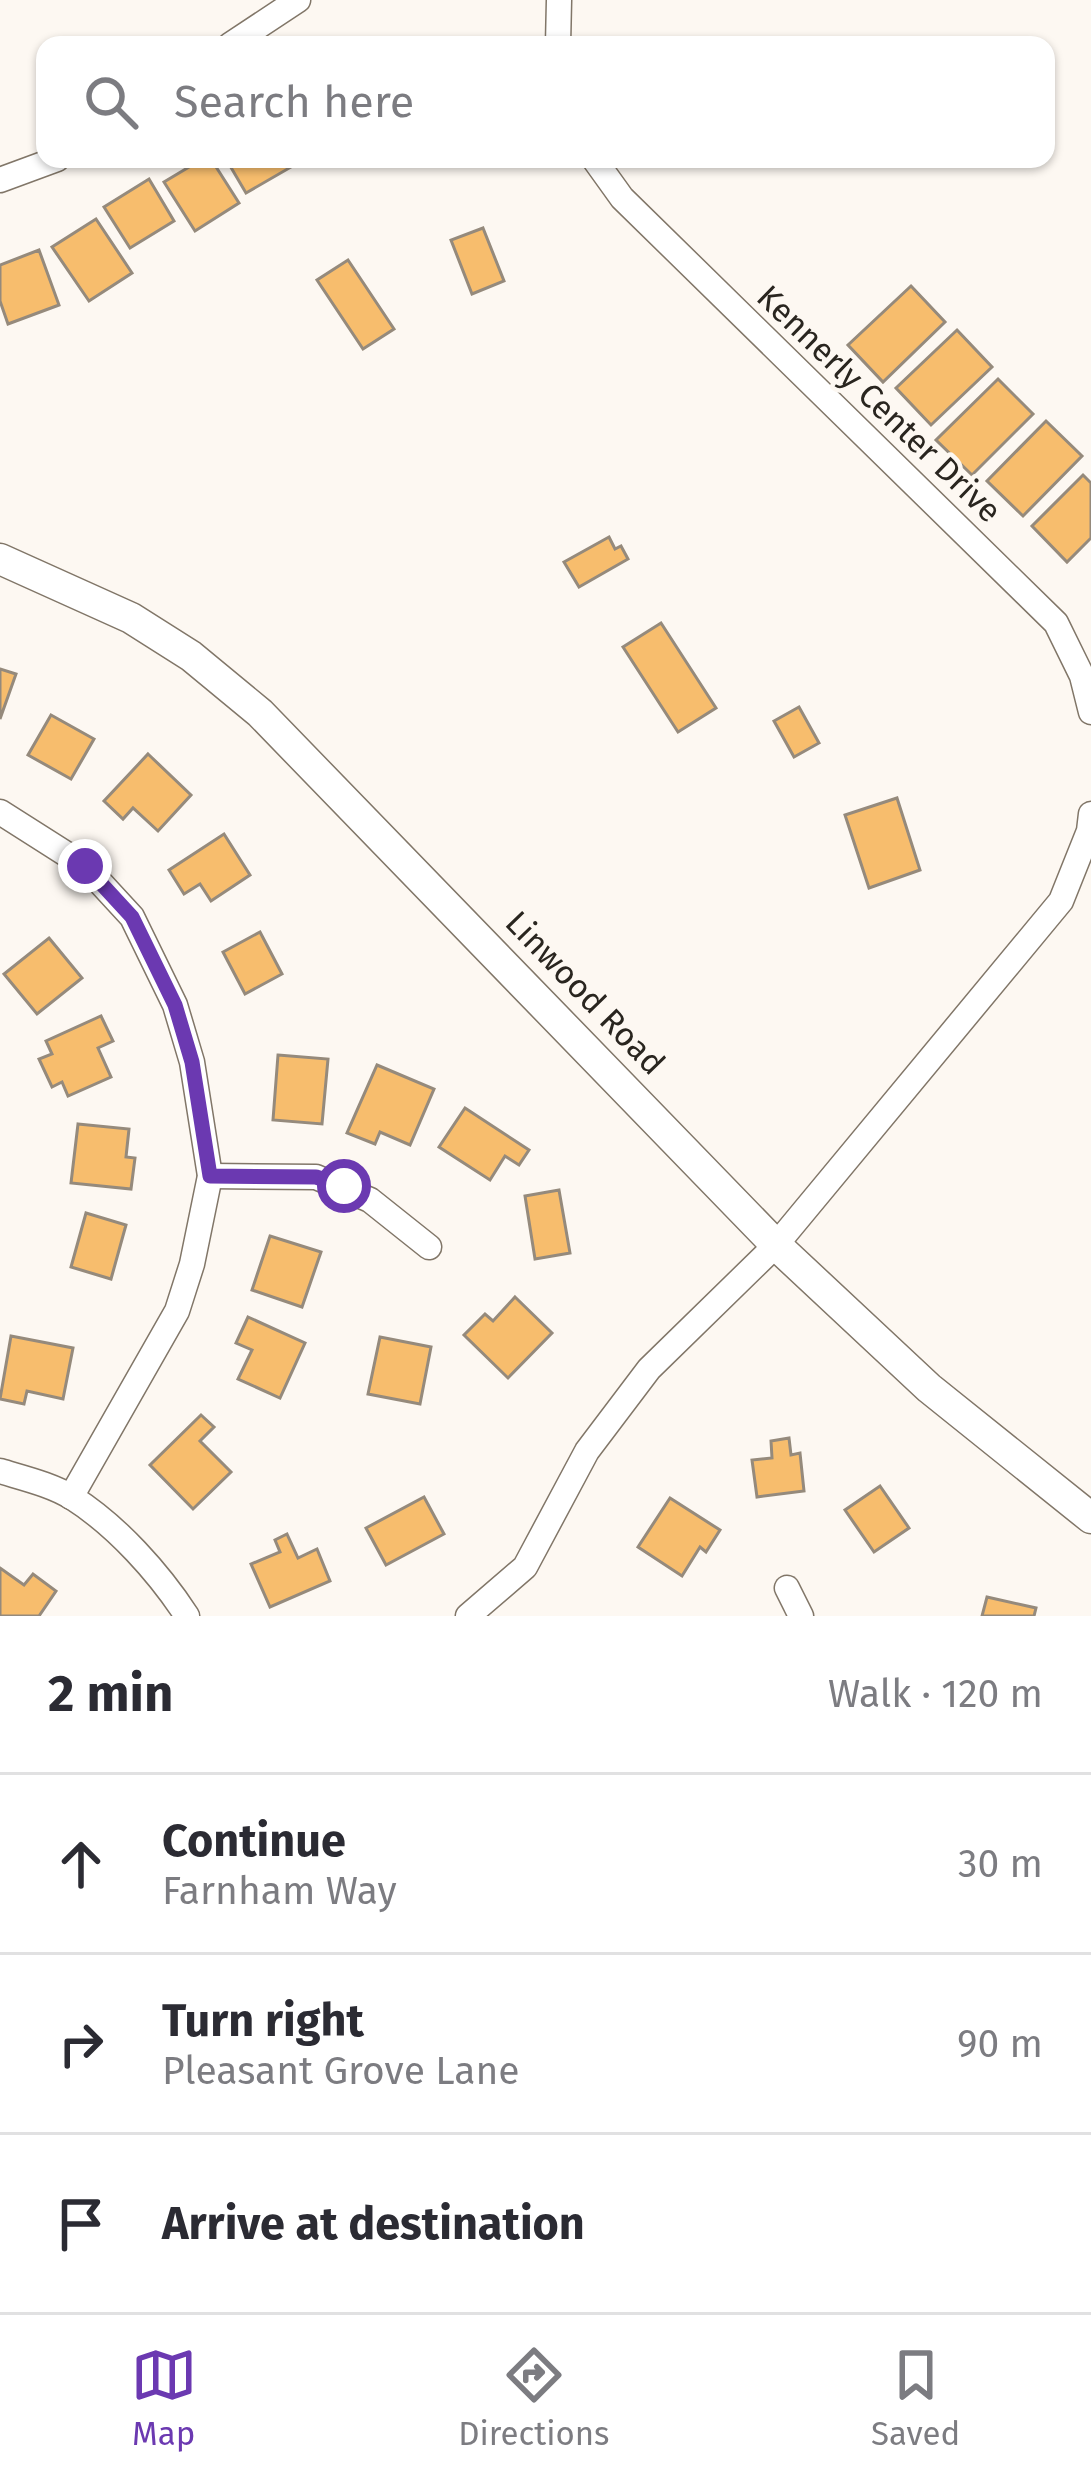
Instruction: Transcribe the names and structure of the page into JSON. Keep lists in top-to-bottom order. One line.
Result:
{"streets":{"street":["Kennerly Center Drive","Linwood Road"]},"page":{"search":"Search here","heading":["2 min","Walk · 120 m"],"list":[["Continue","Farnham Way","30 m"],["Turn right","Pleasant Grove Lane","90 m"],"Arrive at destination"],"nav":["Map","Directions","Saved"]}}
